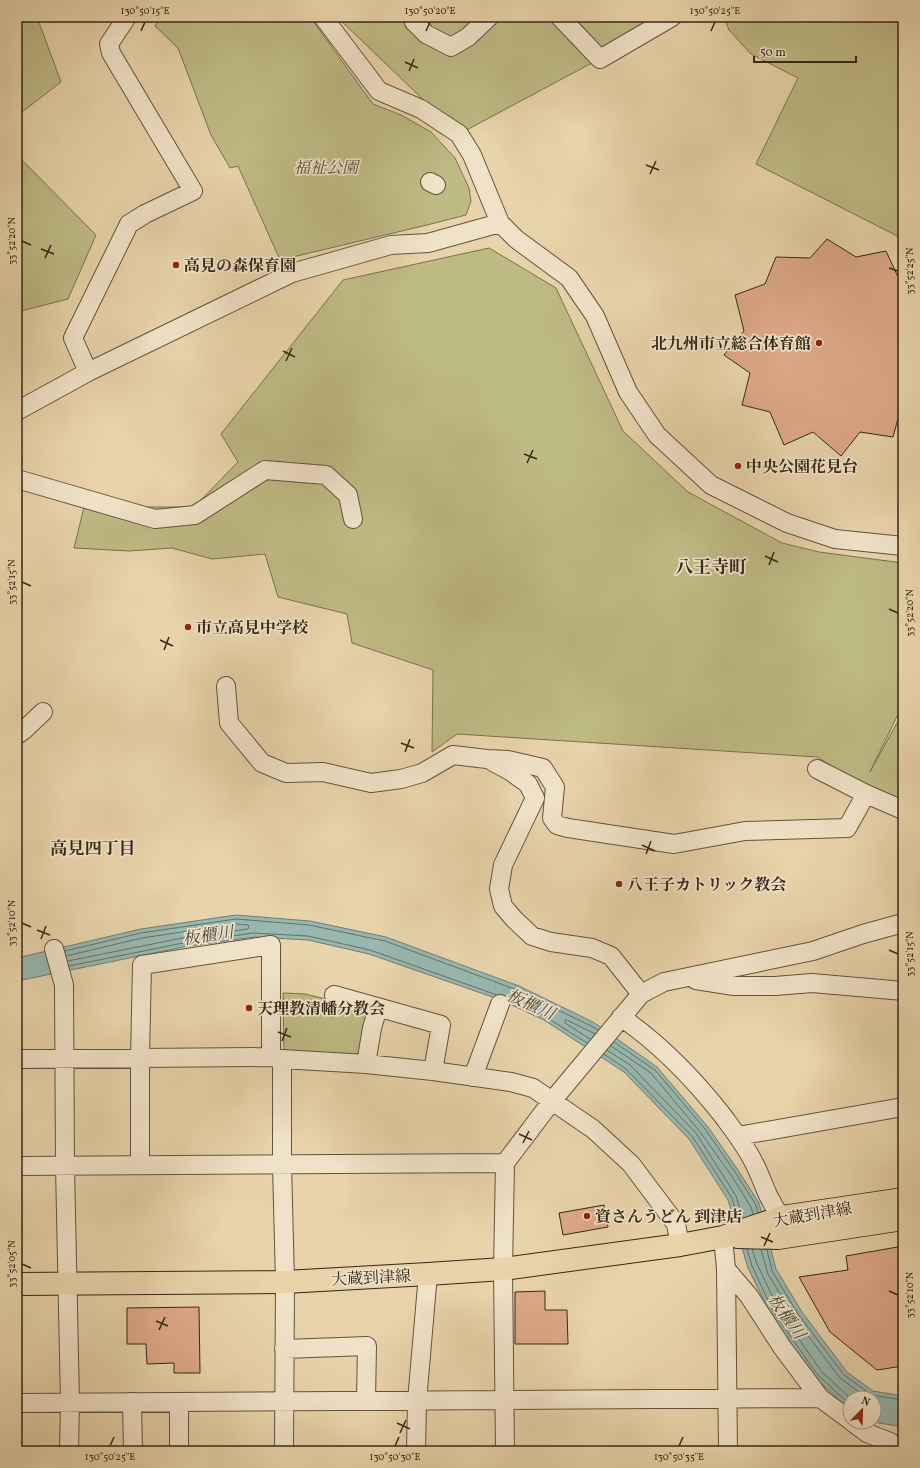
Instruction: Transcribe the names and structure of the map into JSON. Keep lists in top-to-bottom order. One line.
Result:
{"streets":{"main road":["大蔵到津線"]},"districts":["八王寺町","高見四丁目"],"water":["板櫃川"],"parks":["福祉公園"],"places":["高見の森保育園","北九州市立総合体育館","中央公園花見台","市立高見中学校","八王子カトリック教会","天理教清幡分教会","資さんうどん 到津店"],"scale_bar":"50 m","north":"top right","coordinates":["130°50'15\"E","130°50'20\"E","130°50'25\"E","33°52'20\"N","33°52'25\"N","33°52'15\"N","33°52'10\"N","33°52'05\"N","130°50'30\"E","130°50'35\"E"]}
